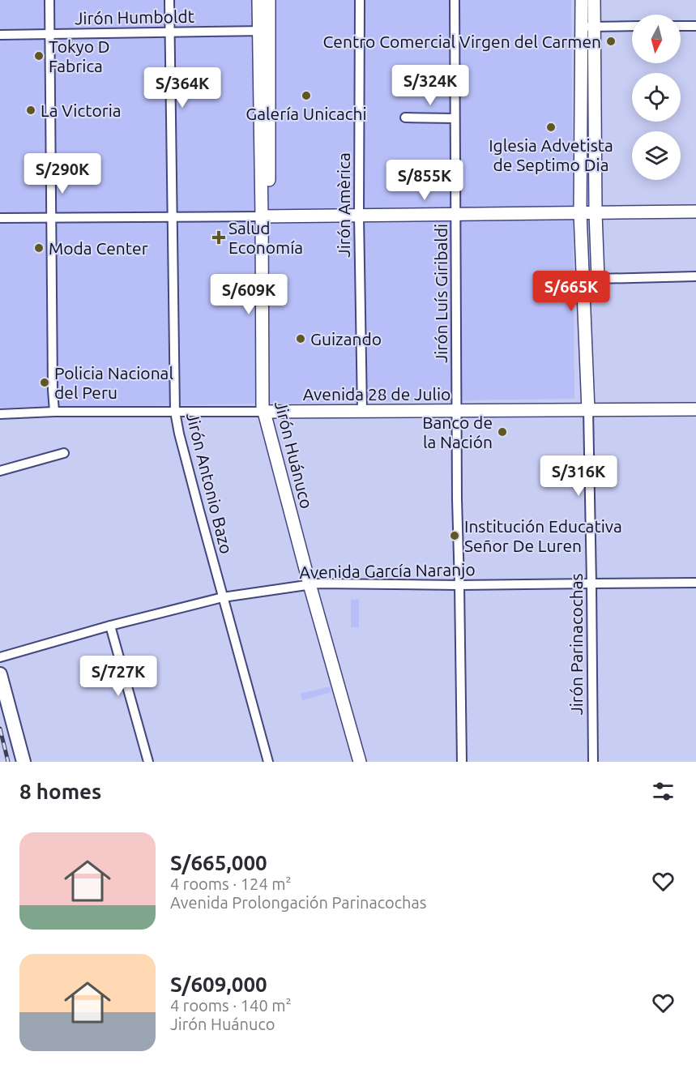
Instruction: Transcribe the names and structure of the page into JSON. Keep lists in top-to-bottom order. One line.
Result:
{"streets":{"street":["Jirón Humboldt","Jirón Amèrica","Jirón Luís Giribaldi","Avenida 28 de Julio","Jirón Huánuco","Jirón Antonio Bazo","Avenida García Naranjo","Jirón Parinacochas"]},"crossings":[["Jirón Humboldt","Jirón Huánuco"],["Jirón Humboldt","Jirón Antonio Bazo"],["Jirón Amèrica","Avenida 28 de Julio"],["Jirón Luís Giribaldi","Avenida 28 de Julio"],["Jirón Luís Giribaldi","Avenida García Naranjo"],["Avenida 28 de Julio","Jirón Huánuco"],["Avenida 28 de Julio","Jirón Antonio Bazo"],["Avenida 28 de Julio","Jirón Parinacochas"],["Jirón Huánuco","Avenida García Naranjo"],["Jirón Antonio Bazo","Avenida García Naranjo"],["Avenida García Naranjo","Jirón Parinacochas"]],"places":{"other":["Centro Comercial Virgen del Carmen","Tokyo D Fabrica","Galería Unicachi","La Victoria","Iglesia Advetista de Septimo Dia","Moda Center","Guizando","Policia Nacional del Peru","Banco de la Nación","Institución Educativa Señor De Luren"],"health":["Salud Economía"]},"north":"bottom","page":{"price":["S/324K","S/364K","S/290K","S/855K","S/665K","S/609K","S/316K","S/727K"],"heading":"8 homes","list":[{"name":"S/665,000","note":"4 rooms · 124 m² · Avenida Prolongación Parinacochas"},{"name":"S/609,000","note":"4 rooms · 140 m² · Jirón Huánuco"}]}}
